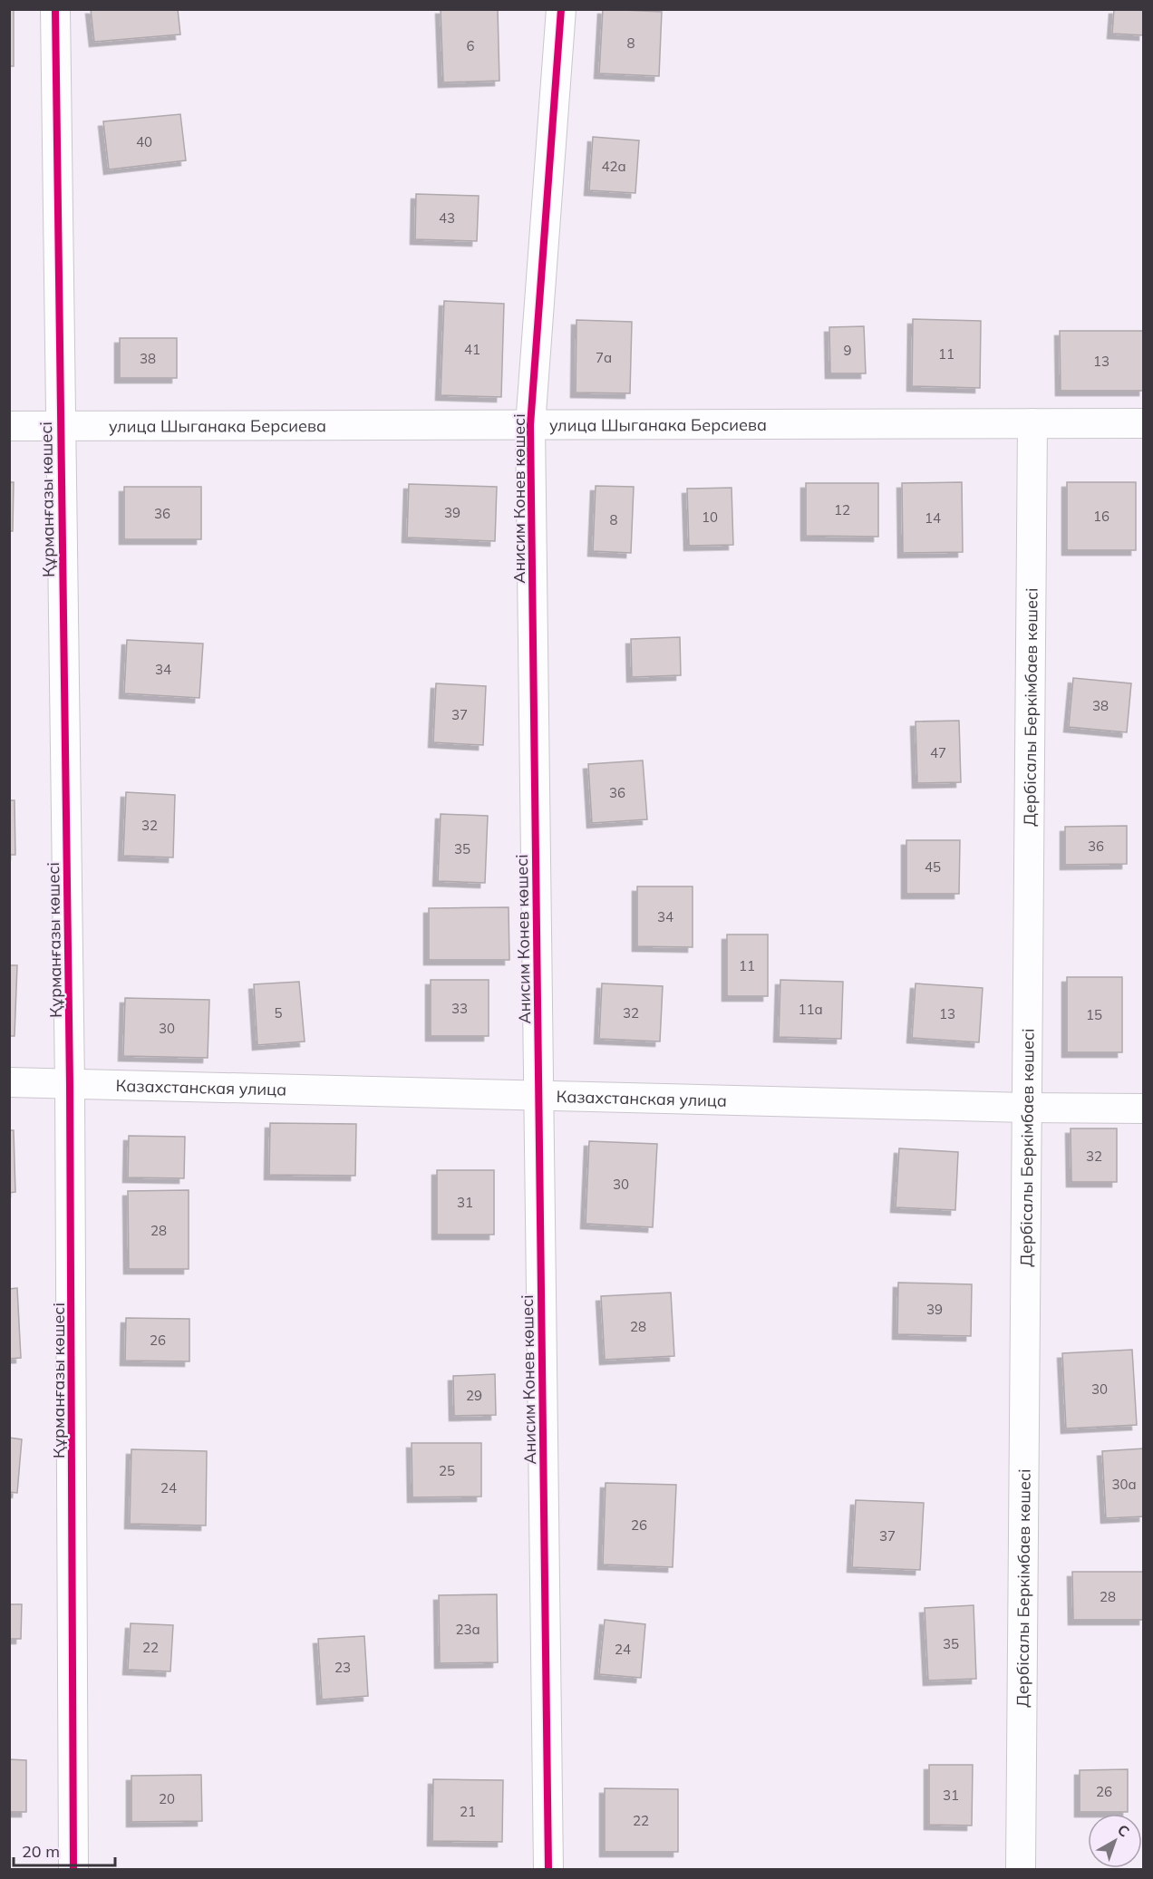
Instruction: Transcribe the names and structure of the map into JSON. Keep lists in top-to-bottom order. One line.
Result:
{"streets":{"street":["улица Шыганака Берсиева","Анисим Конев көшесі","Құрманғазы көшесі","Дербісалы Беркімбаев көшесі","Казахстанская улица"]},"crossings":[["улица Шыганака Берсиева","Анисим Конев көшесі"],["улица Шыганака Берсиева","Құрманғазы көшесі"],["улица Шыганака Берсиева","Дербісалы Беркімбаев көшесі"],["Анисим Конев көшесі","Казахстанская улица"],["Құрманғазы көшесі","Казахстанская улица"],["Дербісалы Беркімбаев көшесі","Казахстанская улица"]],"house_numbers":["8","6","40","42а","43","41","9","11","7а","38","13","12","39","36","16","10","14","8","34","38","37","47","36","32","36","35","45","34","11","33","11а","5","32","13","15","30","32","30","31","28","39","28","26","30","29","25","30а","24","26","37","28","23а","35","22","24","23","26","31","20","21","22"],"scale_bar":"20 m","north":"top right"}
